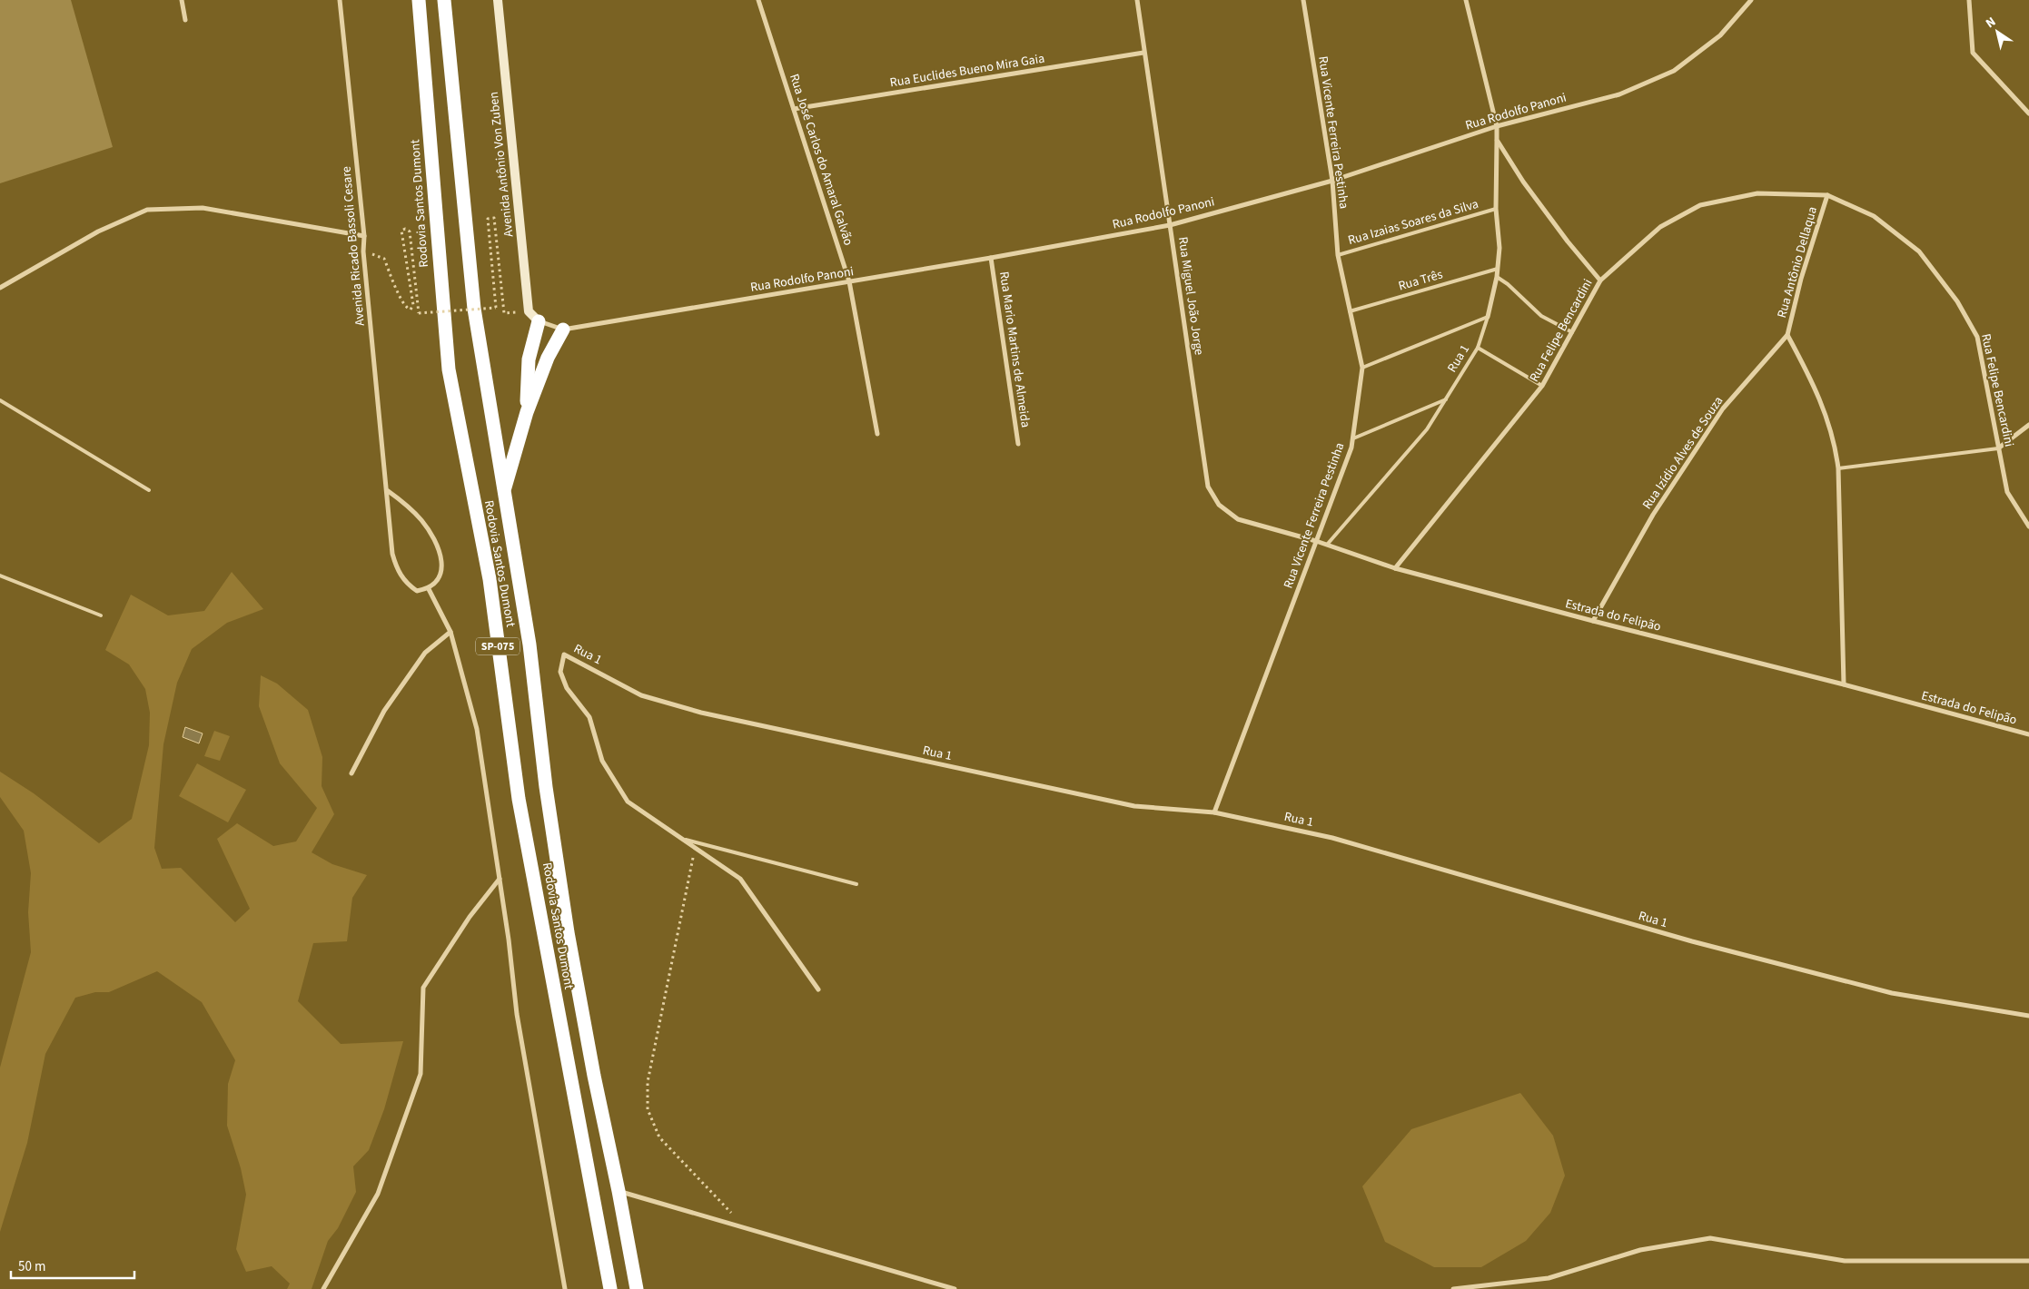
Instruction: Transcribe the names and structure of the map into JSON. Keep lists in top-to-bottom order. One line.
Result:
{"streets":{"highway":["Rodovia Santos Dumont","SP-075"],"street":["Rua Euclides Bueno Mira Gaia","Rua Rodolfo Panoni","Rua Vicente Ferreira Pestinha","Rua José Carlos do Amaral Galvão","Avenida Antônio Von Zuben","Avenida Ricado Bassoli Cesare","Rua Antônio Dellaqua","Rua Miguel João Jorge","Rua Felipe Bencardini","Rua Mario Martins de Almeida","Rua 1","Rua Izídio Alves de Souza","Estrada do Felipão"],"lane":["Rua Izaias Soares da Silva","Rua Três"]},"crossings":[["Rua Euclides Bueno Mira Gaia","Rua José Carlos do Amaral Galvão"],["Rua Euclides Bueno Mira Gaia","Rua Miguel João Jorge"],["Rua Rodolfo Panoni","Rua Vicente Ferreira Pestinha"],["Rua Rodolfo Panoni","Rua José Carlos do Amaral Galvão"],["Rua Rodolfo Panoni","Rua Miguel João Jorge"],["Rua Rodolfo Panoni","Rua Mario Martins de Almeida"],["Rua Rodolfo Panoni","Rua 1"],["Rua Vicente Ferreira Pestinha","Rua Izaias Soares da Silva"],["Rua Vicente Ferreira Pestinha","Rua Três"],["Rua Vicente Ferreira Pestinha","Rua 1"],["Rua Vicente Ferreira Pestinha","Estrada do Felipão"],["Rua Izaias Soares da Silva","Rua 1"],["Rua Antônio Dellaqua","Rua Felipe Bencardini"],["Rua Antônio Dellaqua","Rua Izídio Alves de Souza"],["Rua Três","Rua 1"],["Rua Miguel João Jorge","Estrada do Felipão"],["Rua Felipe Bencardini","Estrada do Felipão"],["Rua 1","Estrada do Felipão"],["Rua Izídio Alves de Souza","Estrada do Felipão"]],"scale_bar":"50 m","north":"top left"}
